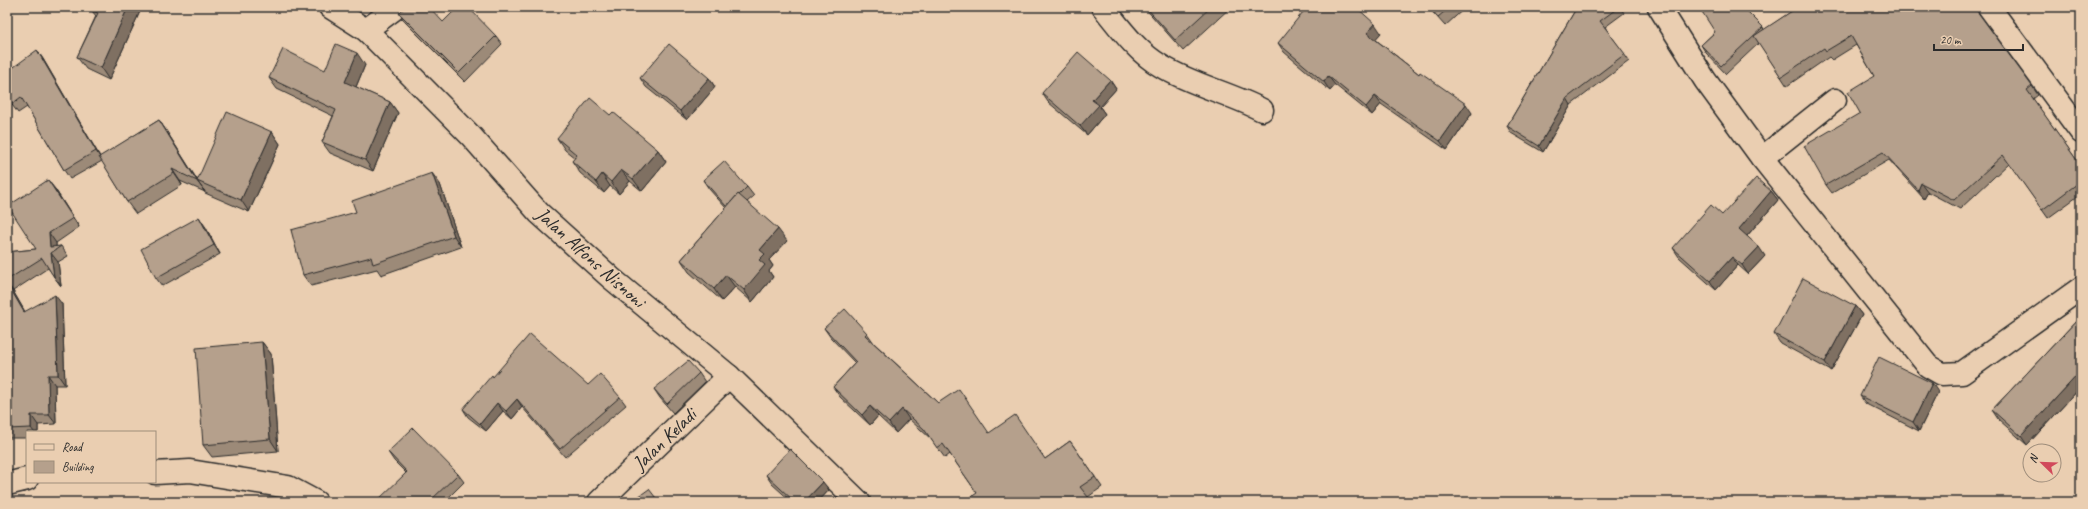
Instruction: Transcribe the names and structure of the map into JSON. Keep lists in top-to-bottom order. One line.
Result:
{"streets":{"street":["Jalan Alfons Nisnoni","Jalan Keladi"]},"crossings":[["Jalan Alfons Nisnoni","Jalan Keladi"]],"legend":["Road","Building"],"scale_bar":"20 m","north":"top left"}
